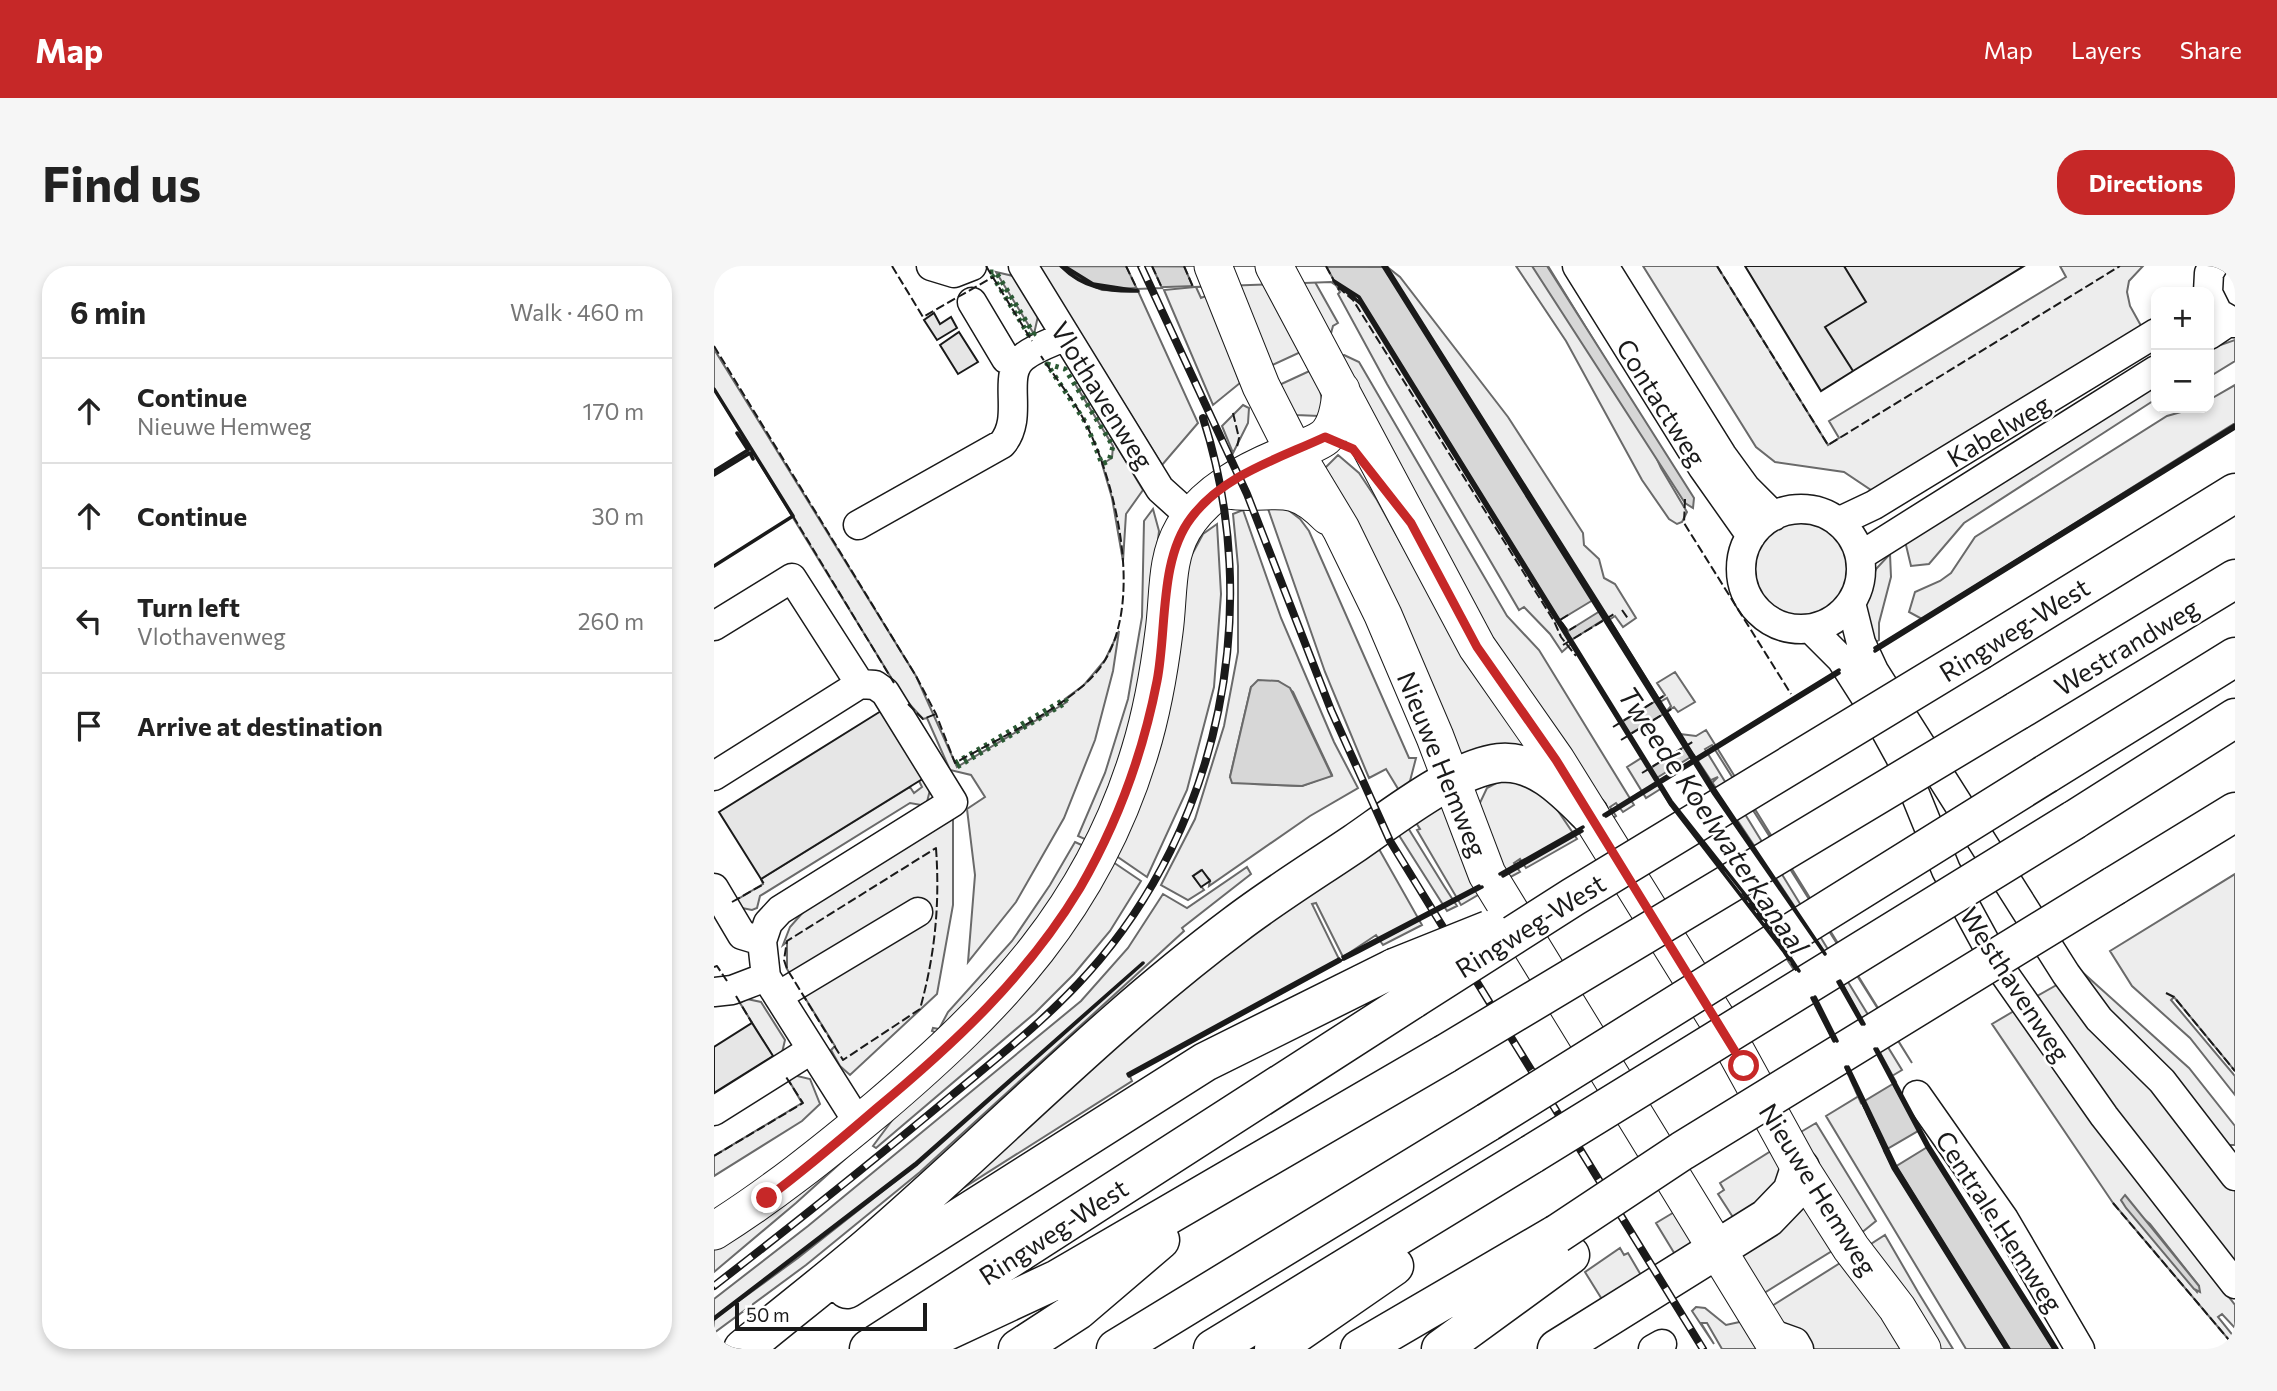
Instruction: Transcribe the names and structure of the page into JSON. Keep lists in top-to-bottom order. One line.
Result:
{"streets":{"highway":["Ringweg-West","Westrandweg"],"main road":["Nieuwe Hemweg"],"street":["Vlothavenweg","Contactweg","Kabelweg","Westhavenweg","Centrale Hemweg"]},"crossings":[["Contactweg","Kabelweg"],["Contactweg","Westhavenweg"],["Kabelweg","Westhavenweg"],["Ringweg-West","Westrandweg"]],"water":["Tweede Koelwaterkanaal"],"scale_bar":"50 m","page":{"header":"Map","nav":["Map","Layers","Share"],"buttons":"Directions","title":"Find us","heading":["6 min","Walk · 460 m"],"map_buttons":["+","−"],"list":[["Continue","Nieuwe Hemweg","170 m"],["Continue","30 m"],["Turn left","Vlothavenweg","260 m"],"Arrive at destination"],"scale":"50 m"}}
